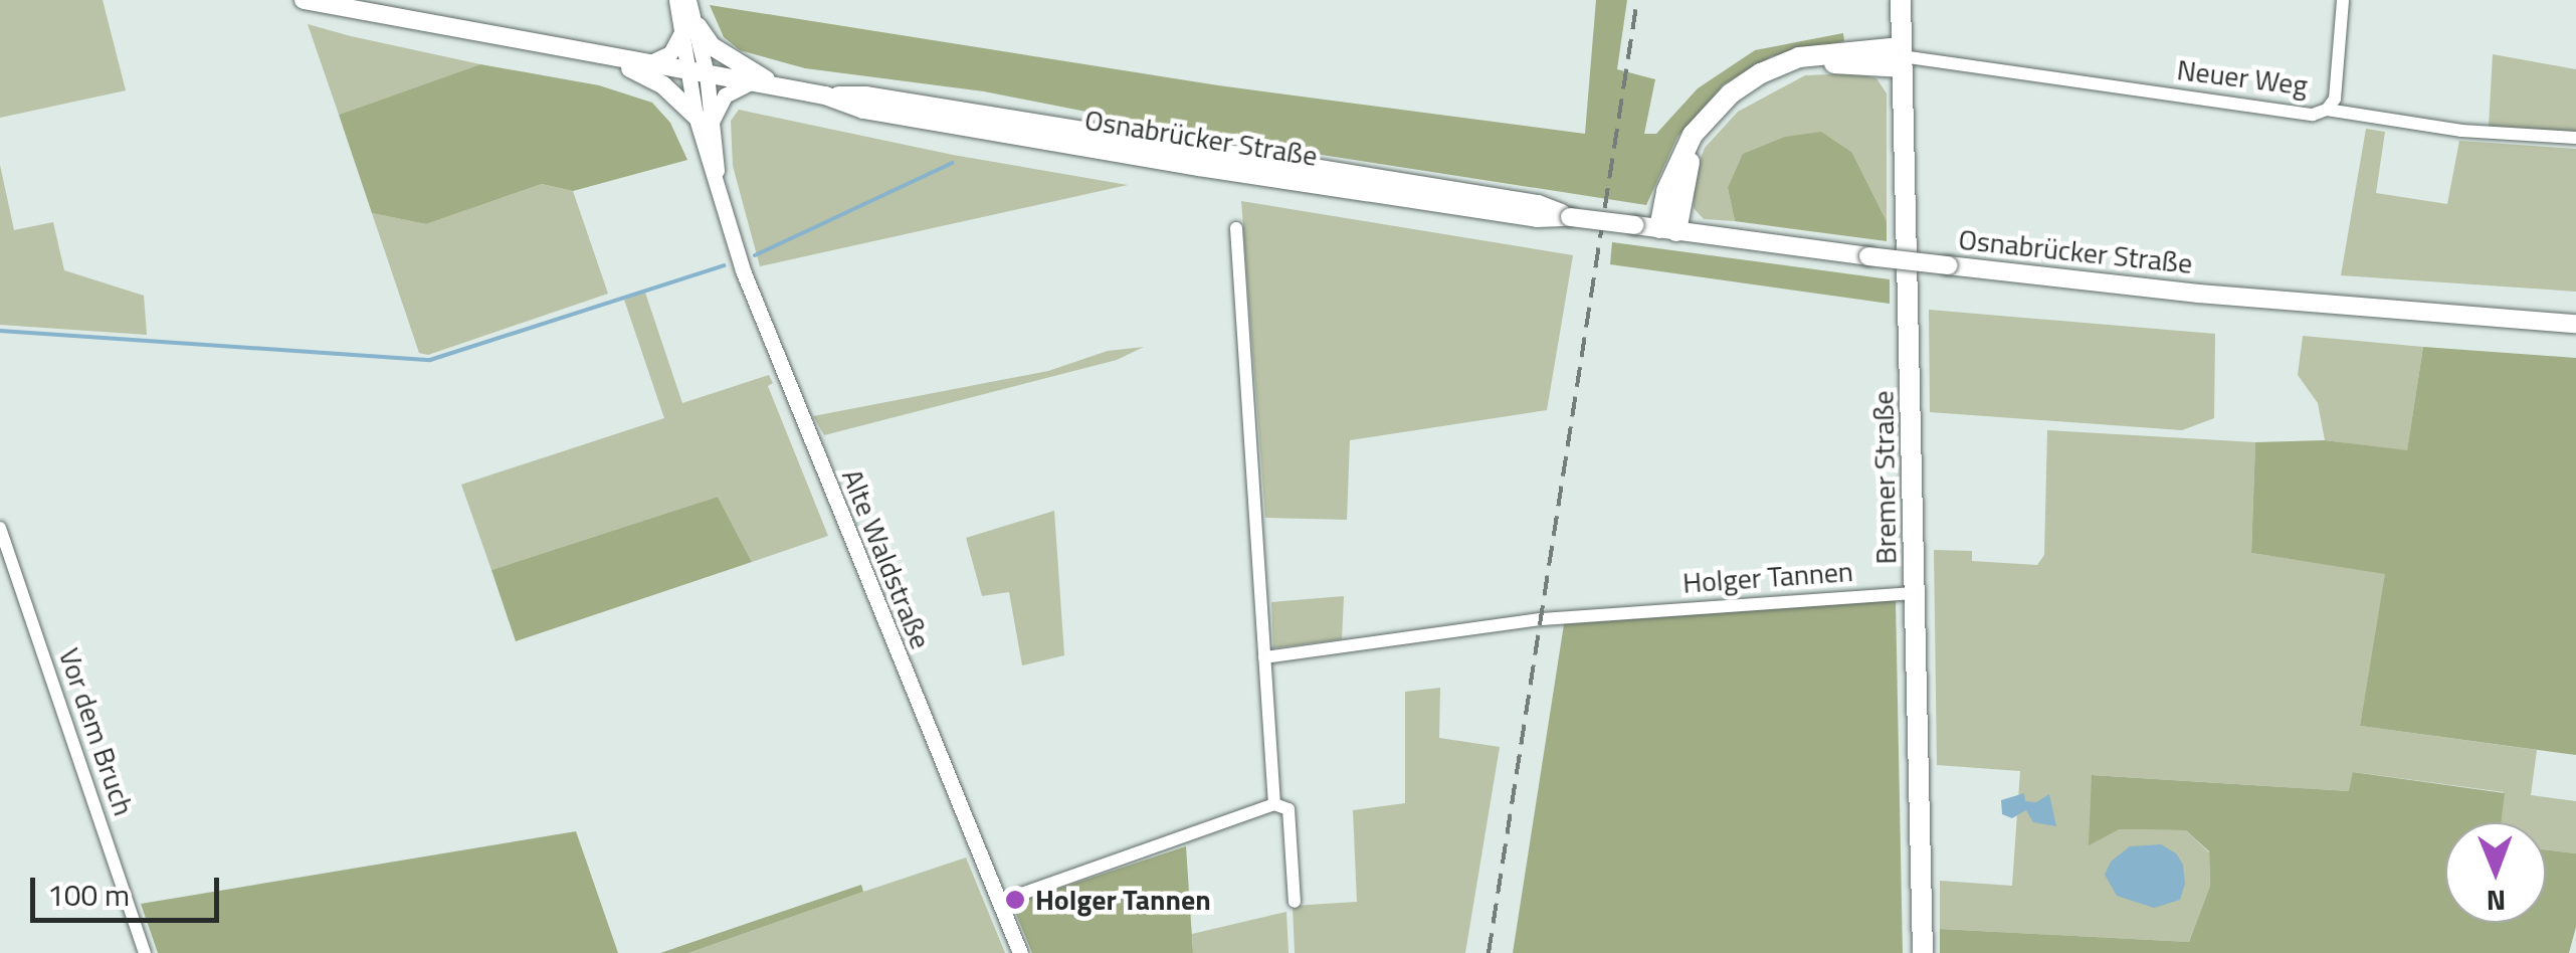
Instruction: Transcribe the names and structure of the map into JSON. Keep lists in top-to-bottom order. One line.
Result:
{"streets":{"main road":["Osnabrücker Straße","Bremer Straße"],"street":["Neuer Weg","Alte Waldstraße","Holger Tannen","Vor dem Bruch"]},"crossings":[["Neuer Weg","Bremer Straße"],["Osnabrücker Straße","Alte Waldstraße"],["Bremer Straße","Holger Tannen"]],"places":["Holger Tannen"],"scale_bar":"100 m","north":"bottom"}
